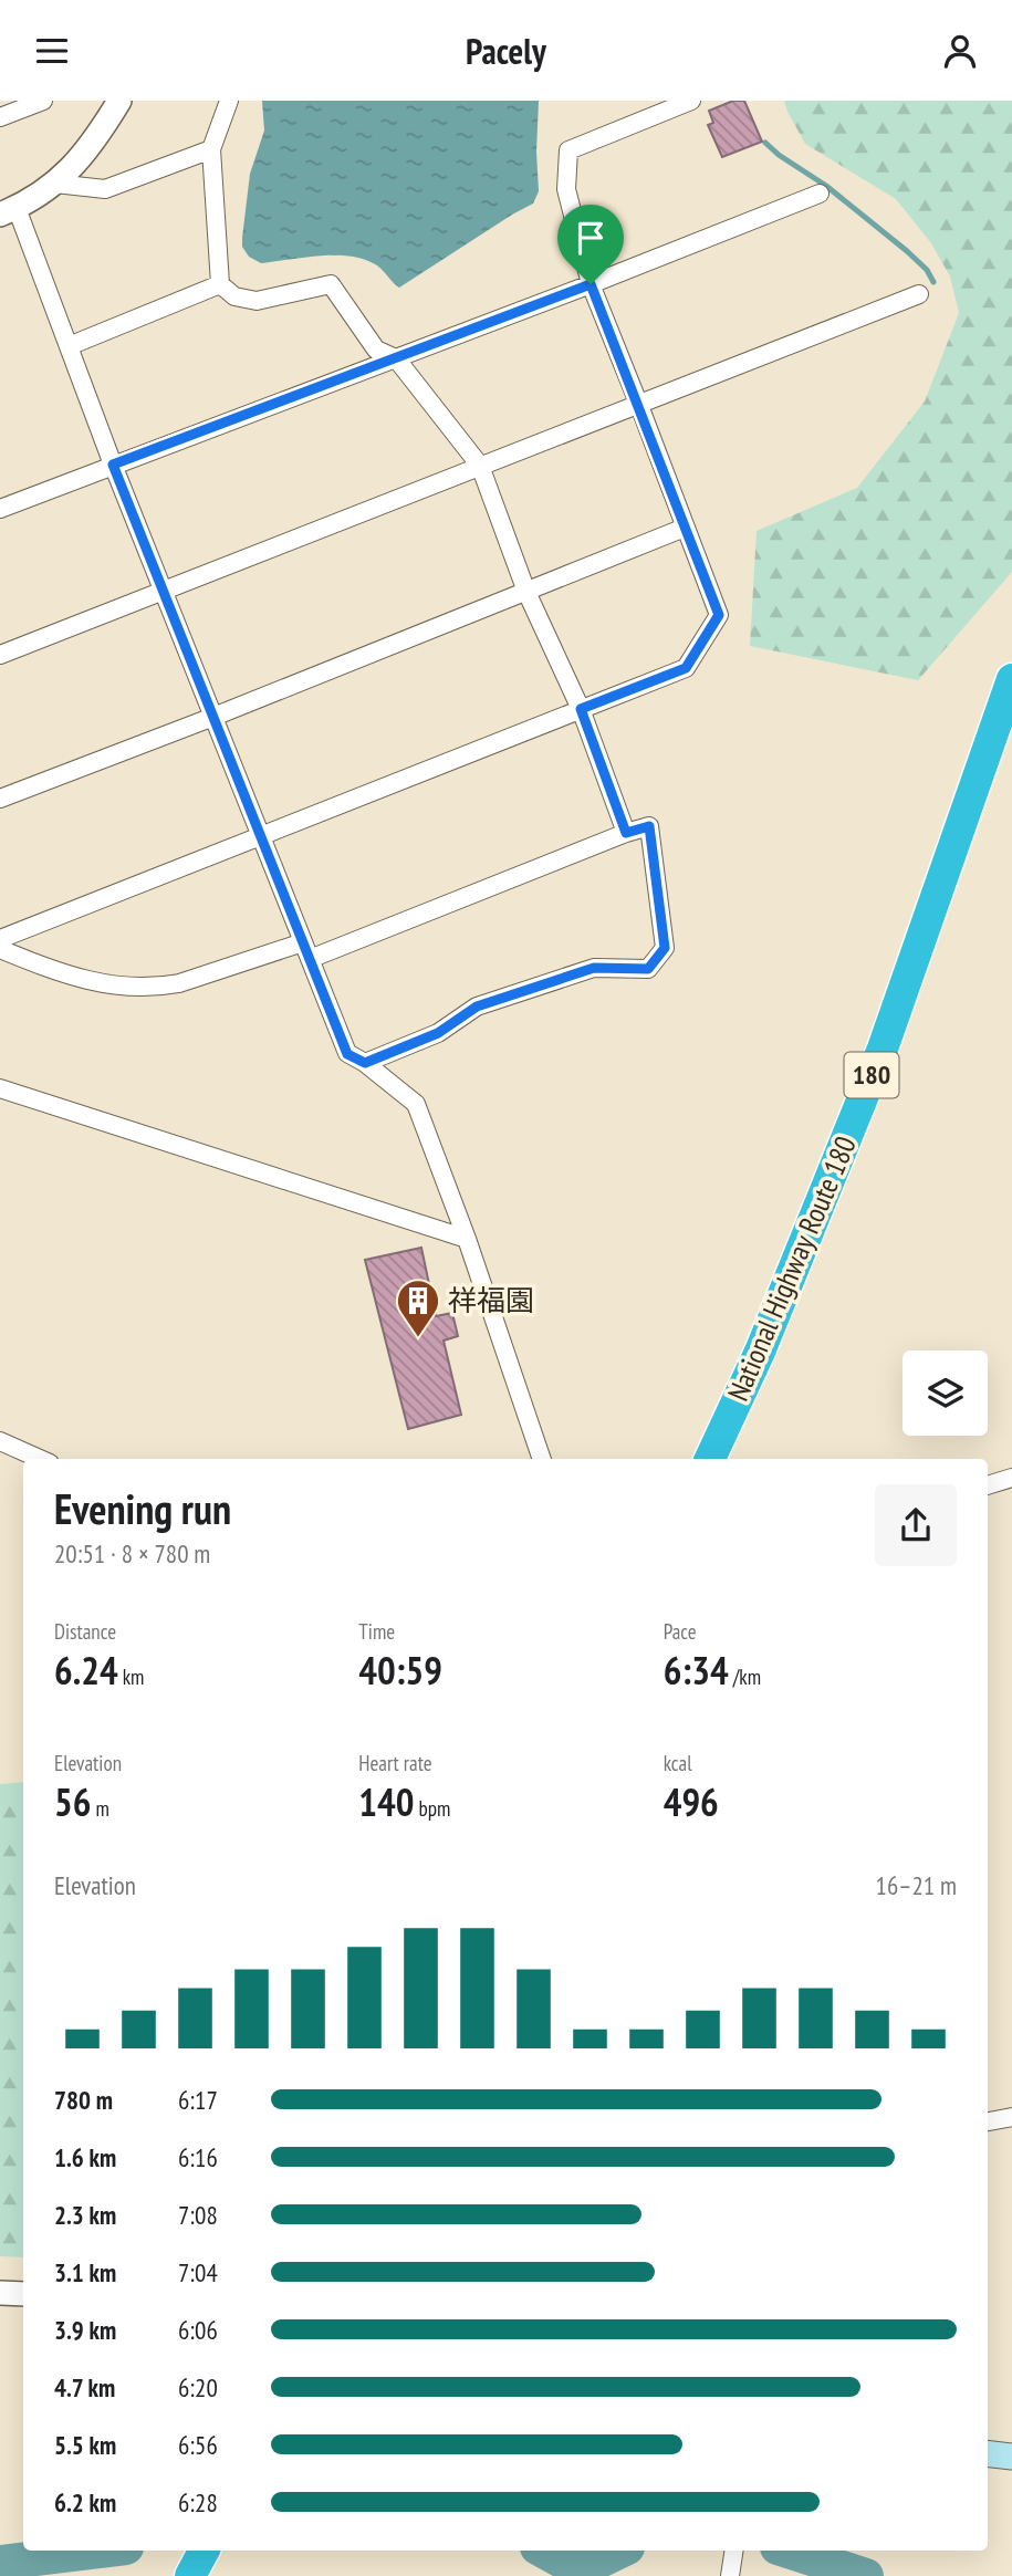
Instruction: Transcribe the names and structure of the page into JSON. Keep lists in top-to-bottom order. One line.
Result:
{"streets":{"highway":["180","National Highway Route 180"]},"places":{"building":["祥福園"]},"page":{"header":"Pacely","heading":["Evening run","20:51 · 8 × 780 m"],"stats":[["Distance","6.24 km"],["Time","40:59"],["Pace","6:34 /km"],["Elevation","56 m"],["Heart rate","140 bpm"],["kcal","496"]],"chart":["Elevation","16–21 m"],"list":[{"name":"780 m","note":"6:17"},{"name":"1.6 km","note":"6:16"},{"name":"2.3 km","note":"7:08"},{"name":"3.1 km","note":"7:04"},{"name":"3.9 km","note":"6:06"},{"name":"4.7 km","note":"6:20"},{"name":"5.5 km","note":"6:56"},{"name":"6.2 km","note":"6:28"}]}}
